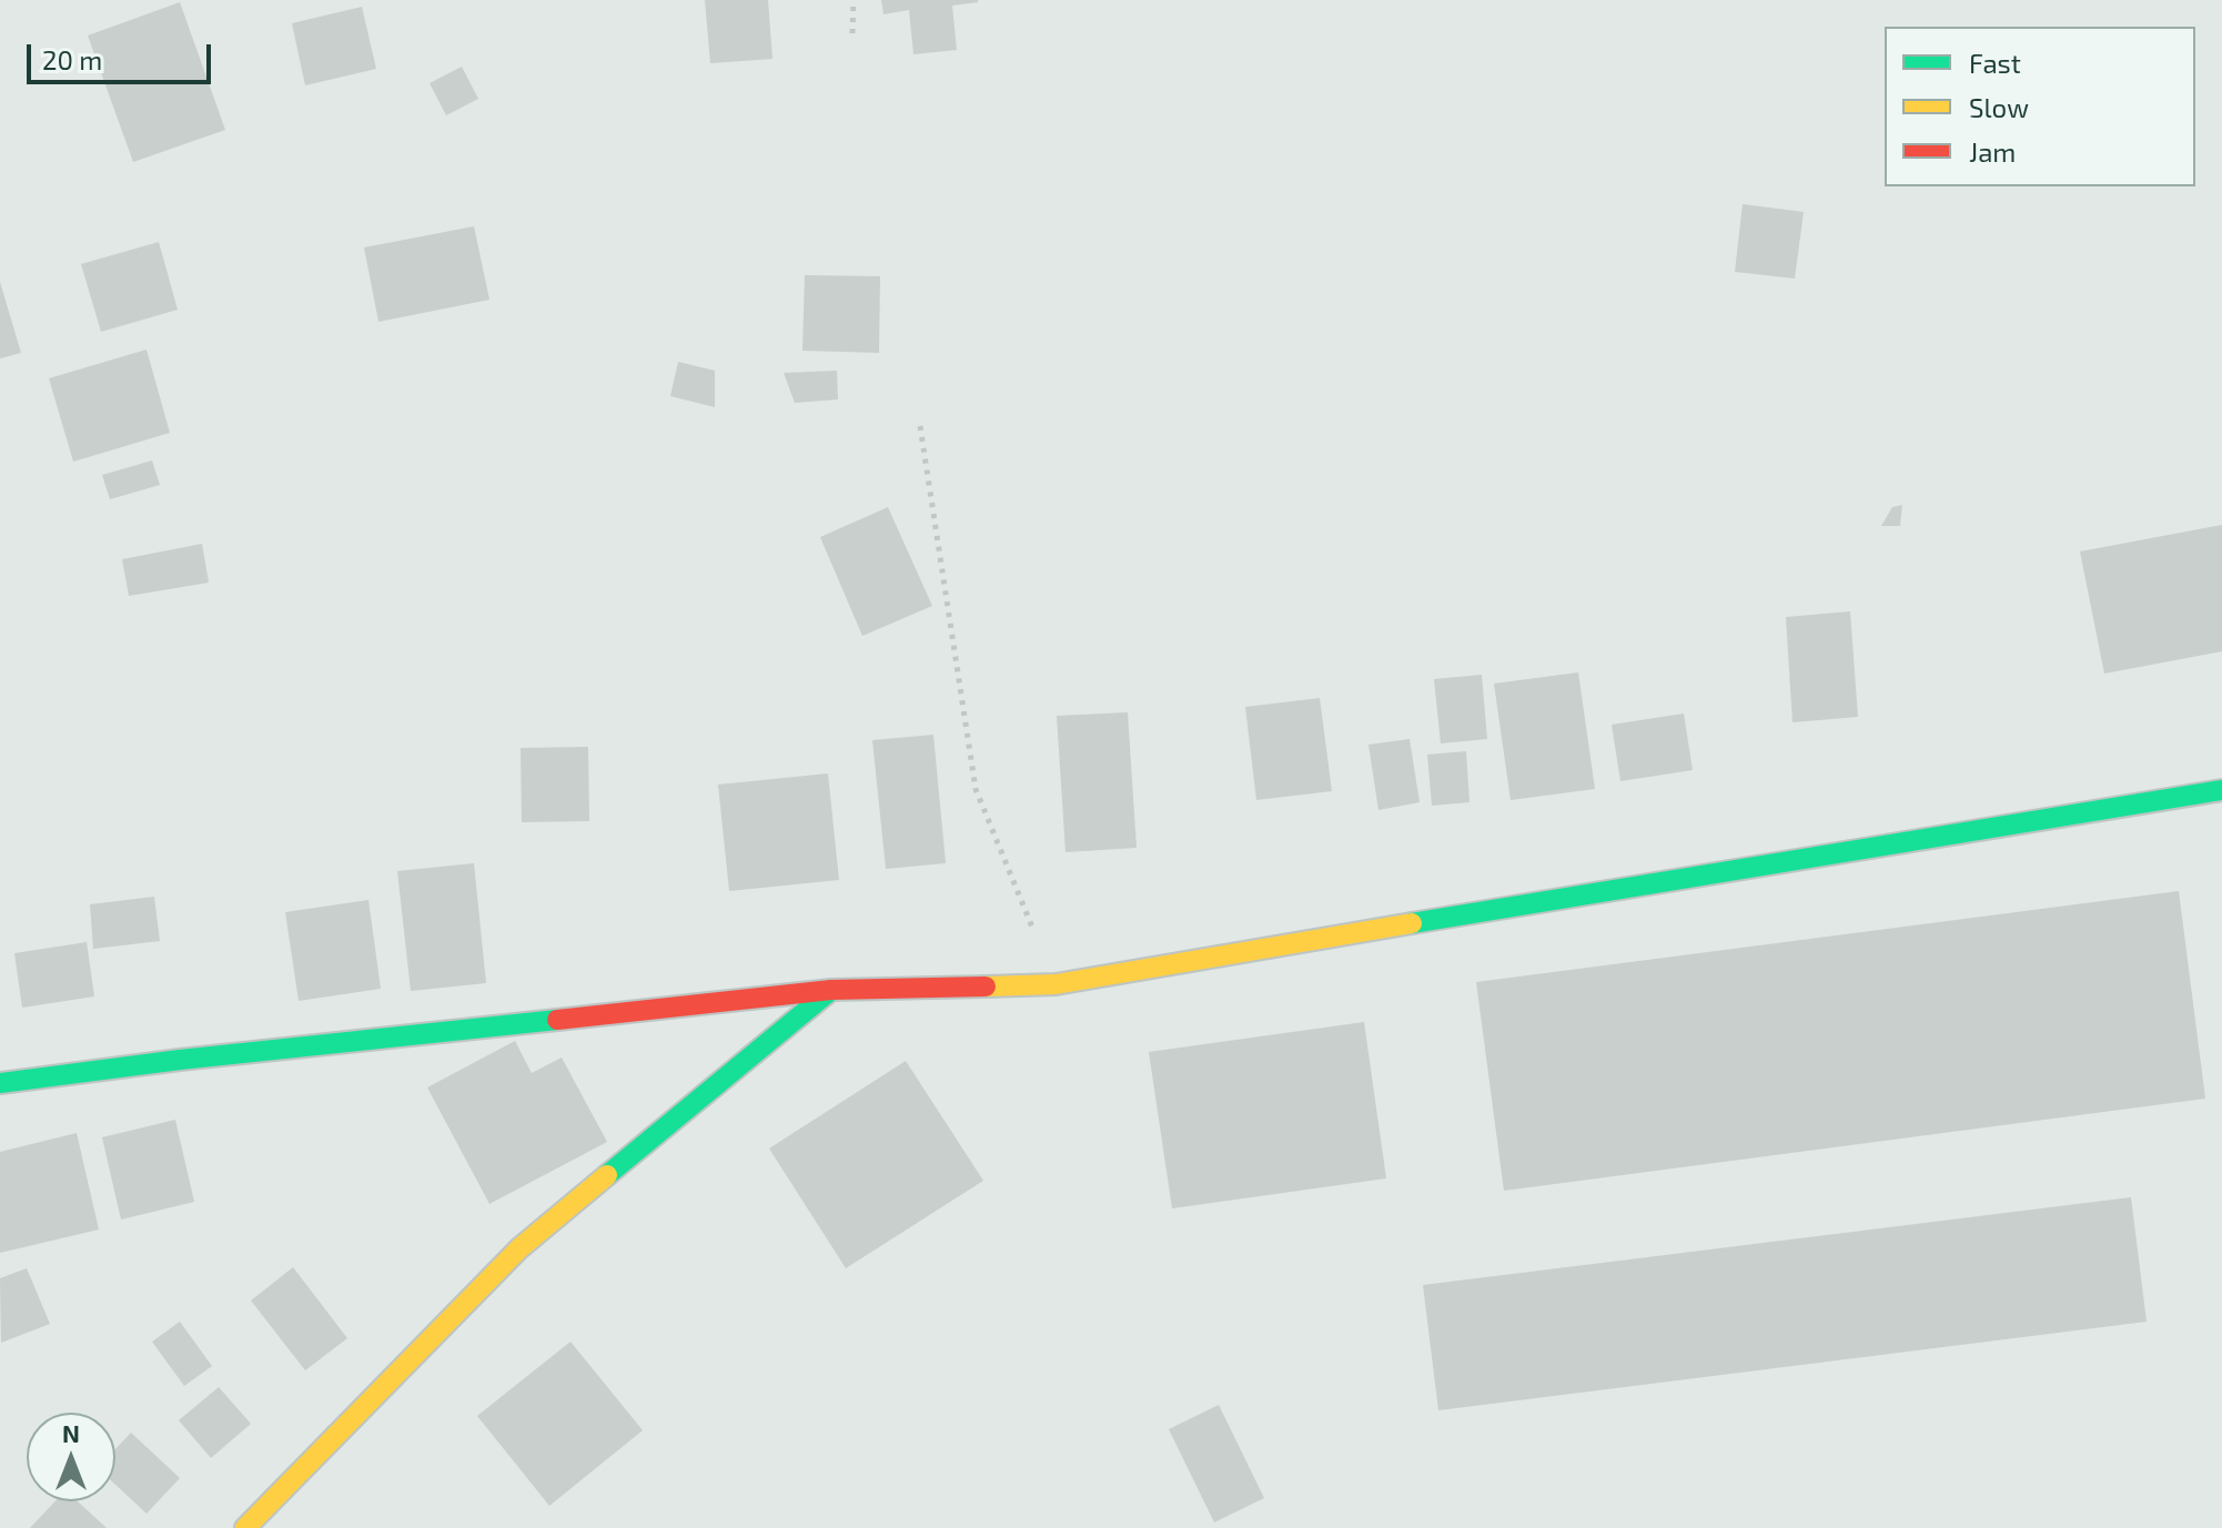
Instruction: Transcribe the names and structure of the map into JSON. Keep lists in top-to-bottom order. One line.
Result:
{"legend":["Fast","Slow","Jam"],"scale_bar":"20 m","north":"top"}
